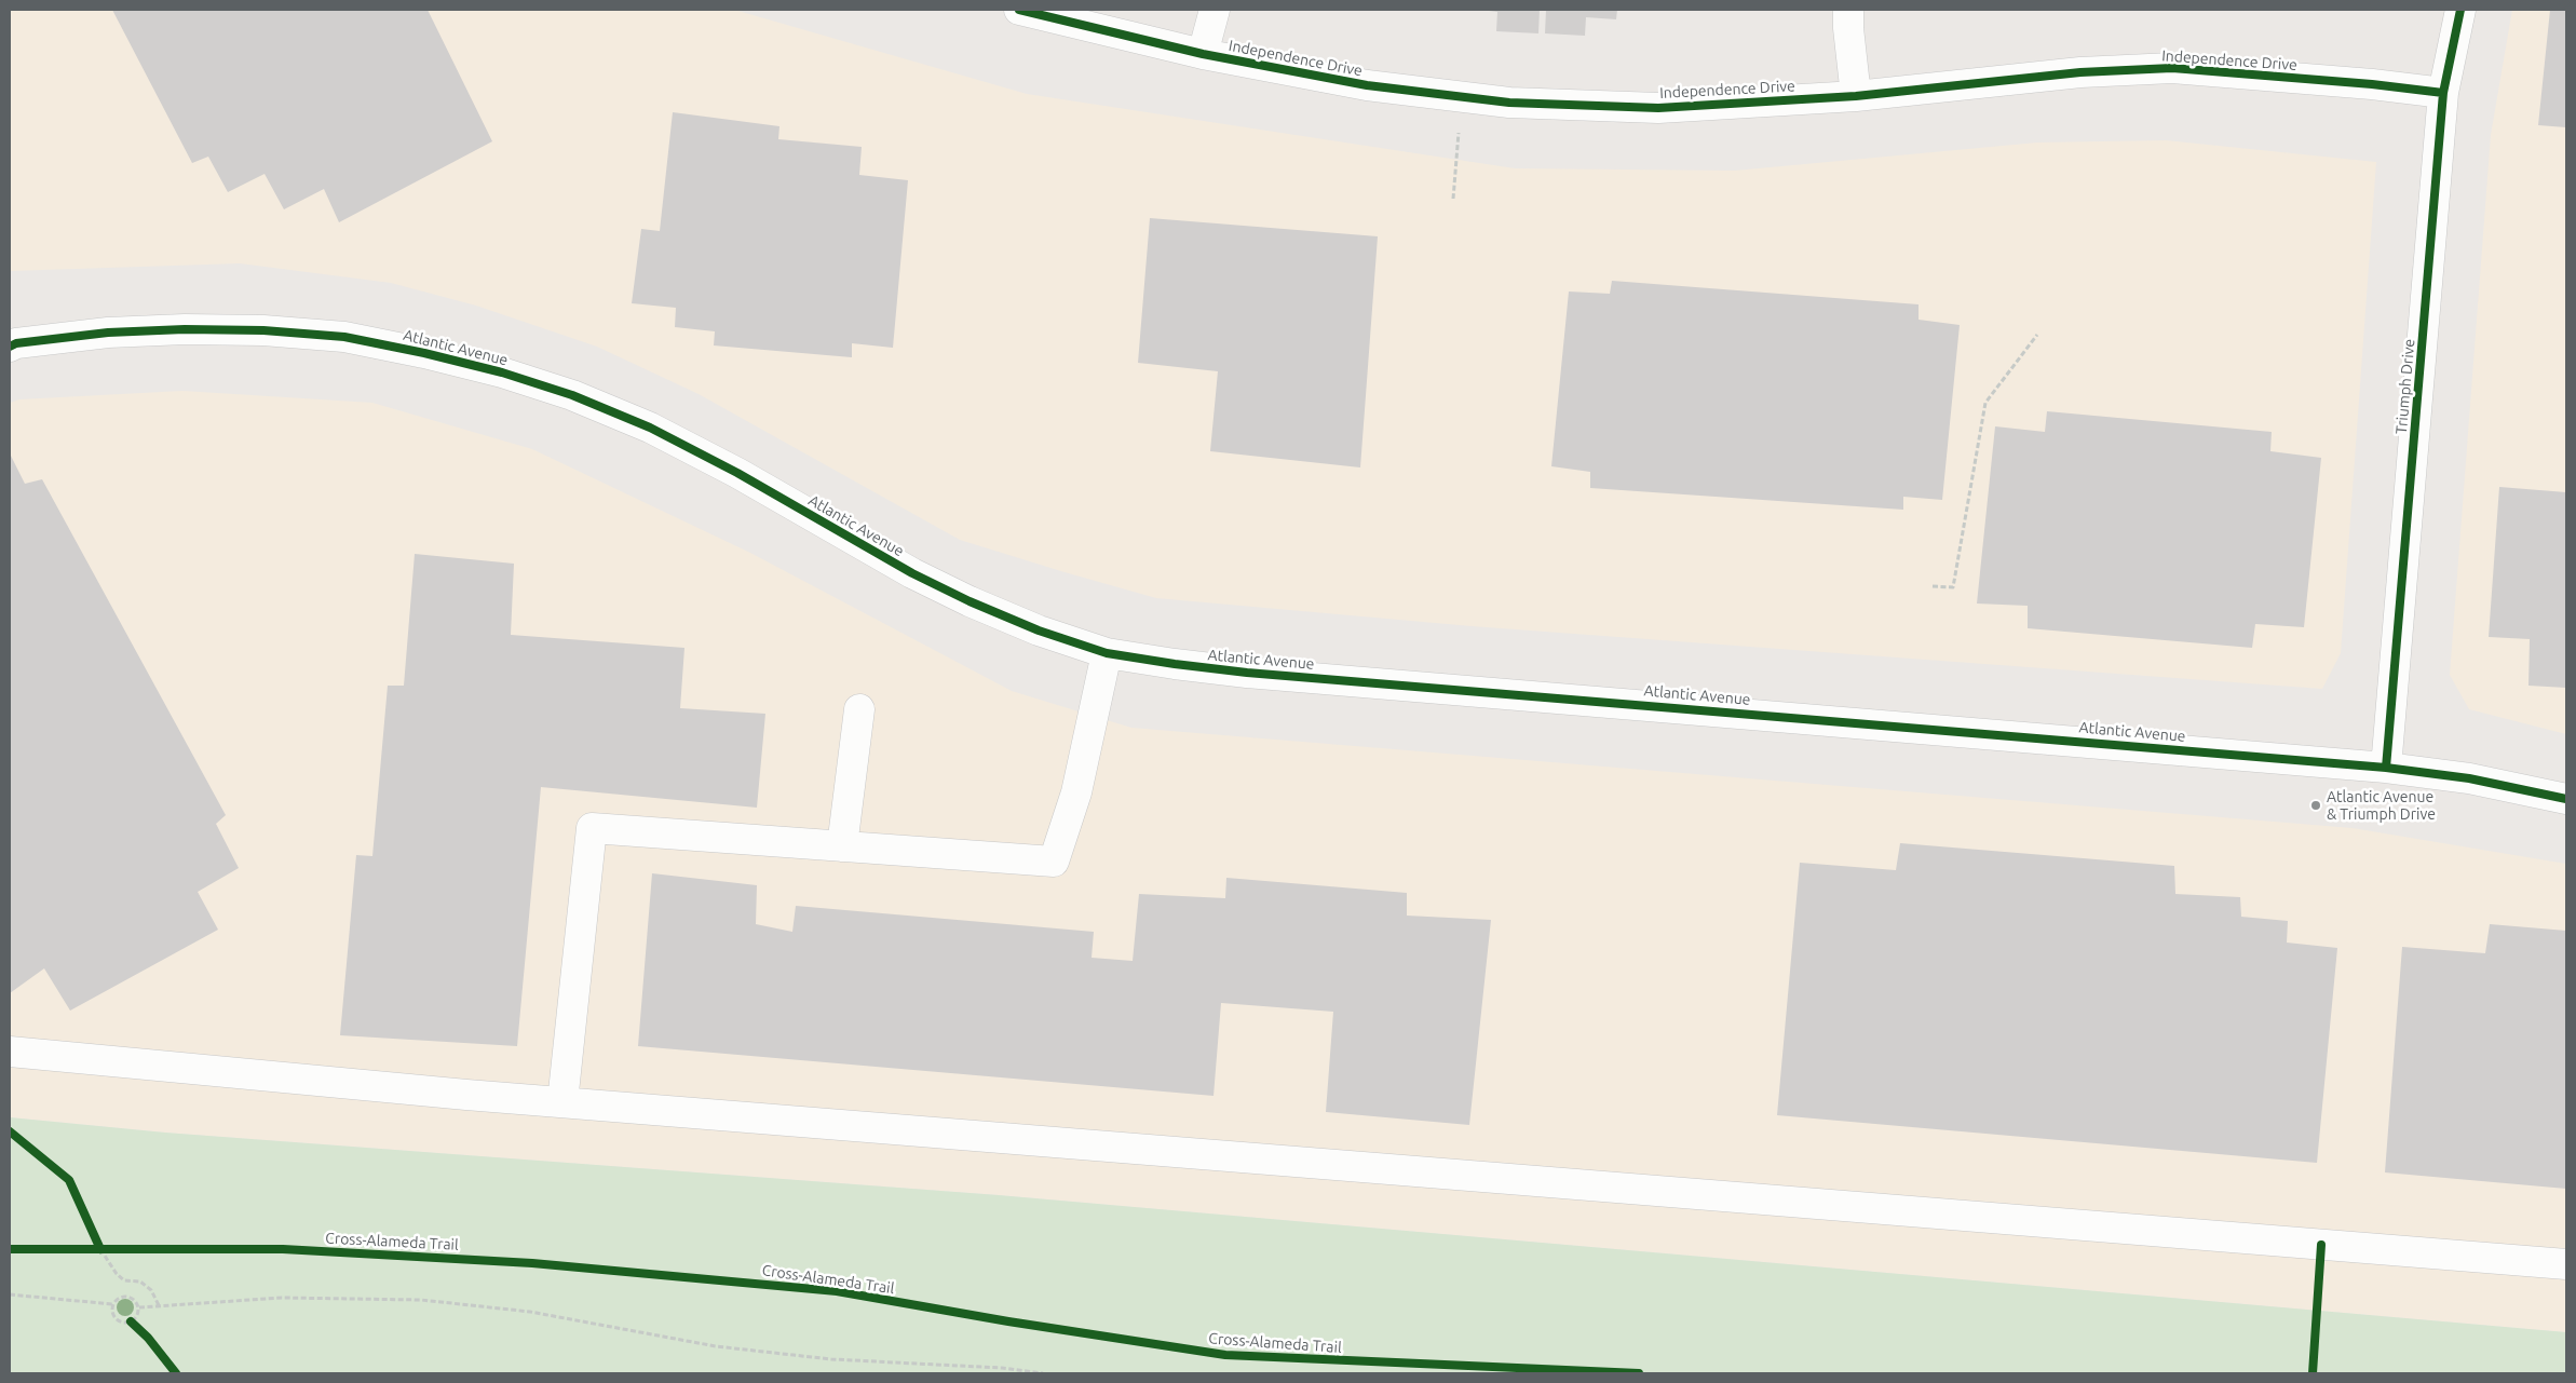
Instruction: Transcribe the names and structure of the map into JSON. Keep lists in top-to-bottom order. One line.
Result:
{"streets":{"street":["Independence Drive","Atlantic Avenue","Triumph Drive"],"cycle path":["Cross-Alameda Trail"]},"crossings":[["Independence Drive","Triumph Drive"],["Atlantic Avenue","Triumph Drive"]],"places":["Atlantic Avenue & Triumph Drive"]}
